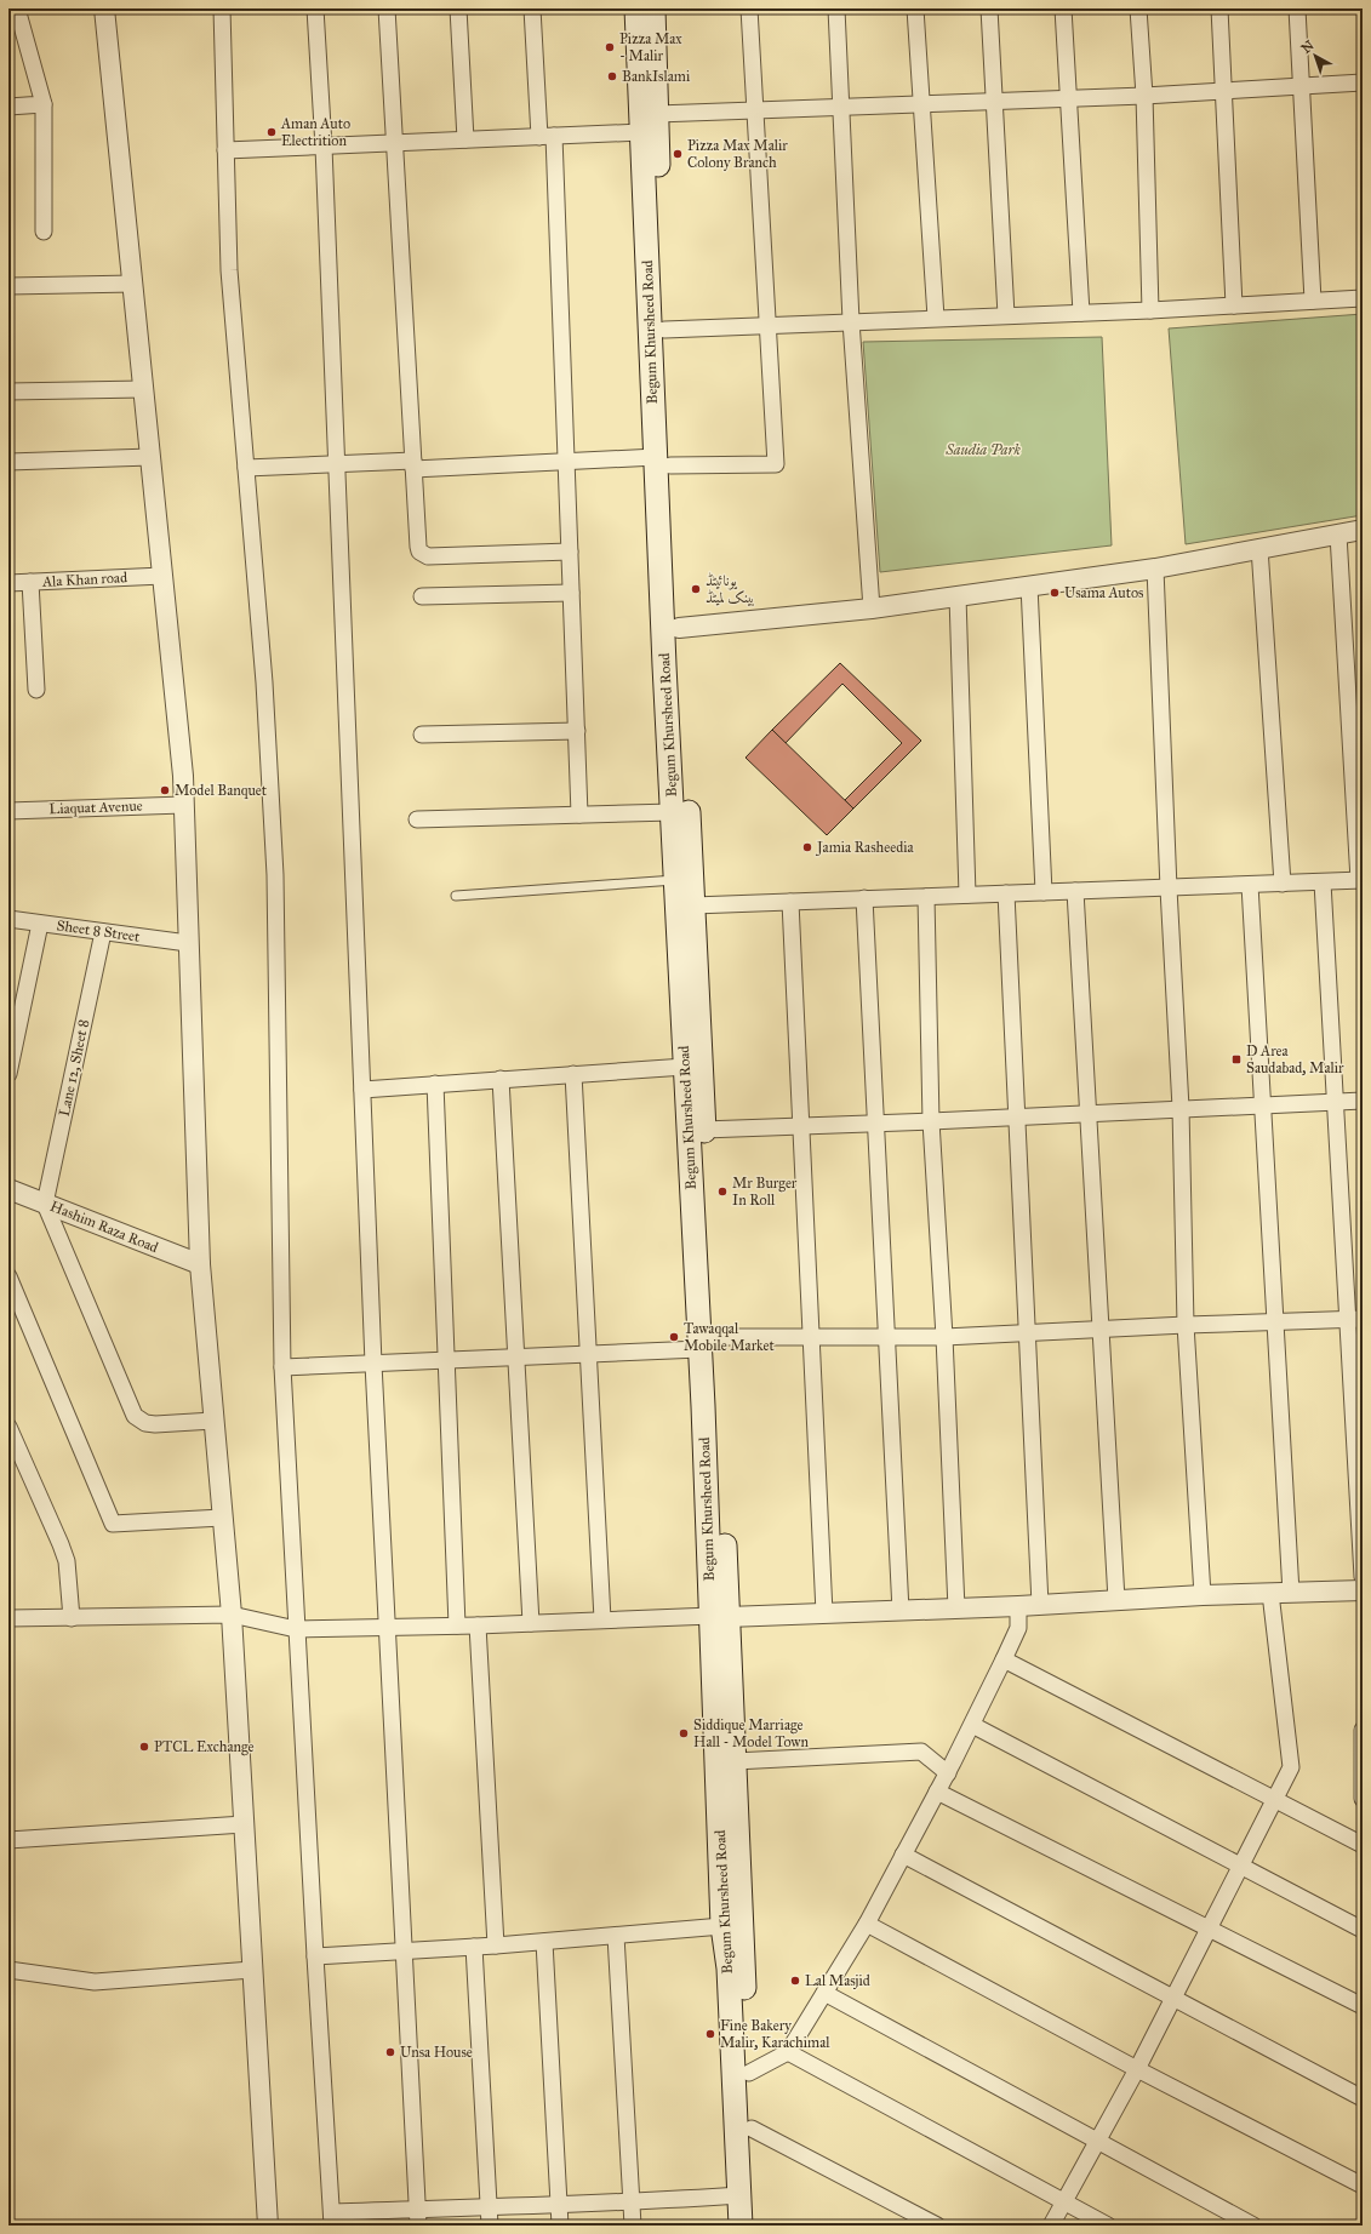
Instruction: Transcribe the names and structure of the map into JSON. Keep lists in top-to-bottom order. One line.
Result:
{"streets":{"main road":["Begum Khursheed Road"],"street":["Ala Khan road","Liaquat Avenue","Sheet 8 Street","Lane 12, Sheet 8","Hashim Raza Road"]},"crossings":[["Sheet 8 Street","Lane 12, Sheet 8"],["Lane 12, Sheet 8","Hashim Raza Road"]],"parks":["Saudia Park"],"places":{"other":["Pizza Max - Malir","BankIslami","Aman Auto Electrition","Pizza Max Malir Colony Branch","یونائیٹڈ بینک لمیٹڈ","Usama Autos","Model Banquet","Jamia Rasheedia","Mr Burger In Roll","Tawaqqal Mobile Market","Siddique Marriage Hall - Model Town","PTCL Exchange","Lal Masjid","Fine Bakery Malir, Karachimal","Unsa House"],"transit":["D Area Saudabad, Malir"]},"north":"top left"}
